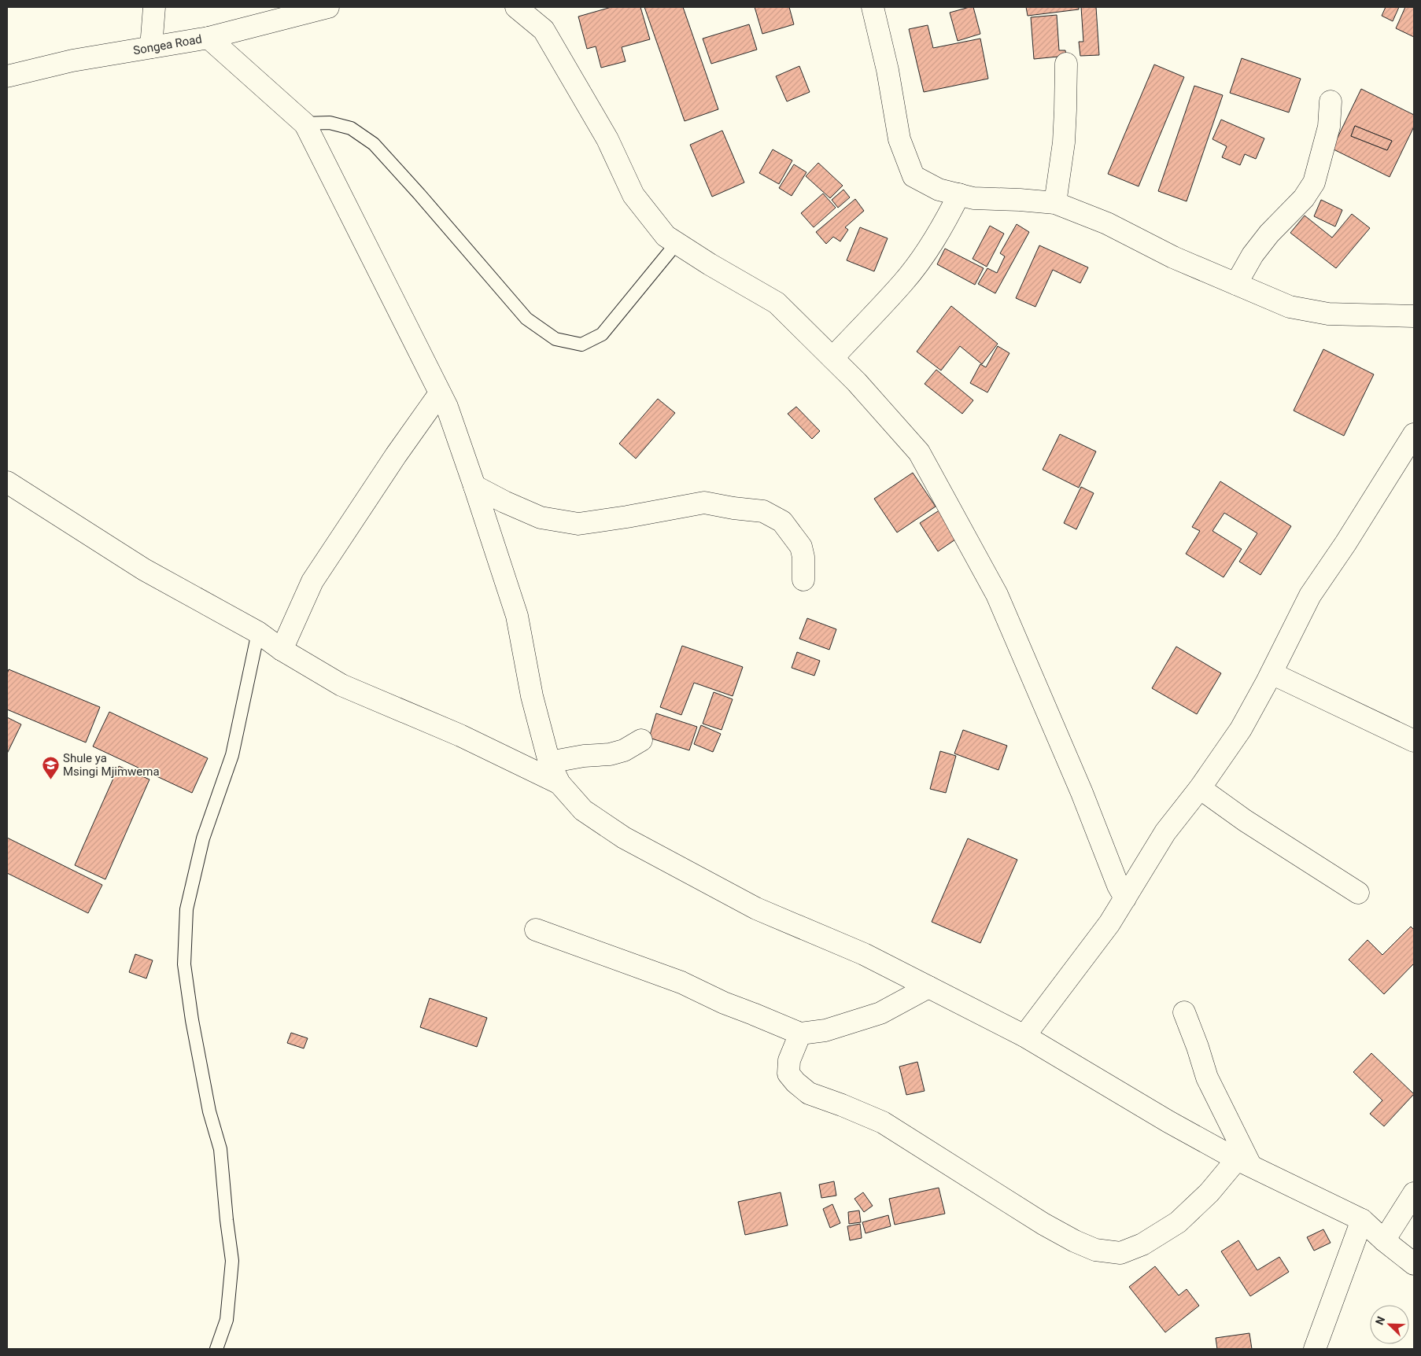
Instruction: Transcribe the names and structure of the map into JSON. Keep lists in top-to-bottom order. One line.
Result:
{"streets":{"main road":["Songea Road"]},"places":{"school or university":["Shule ya Msingi Mjimwema"]},"north":"top left"}
